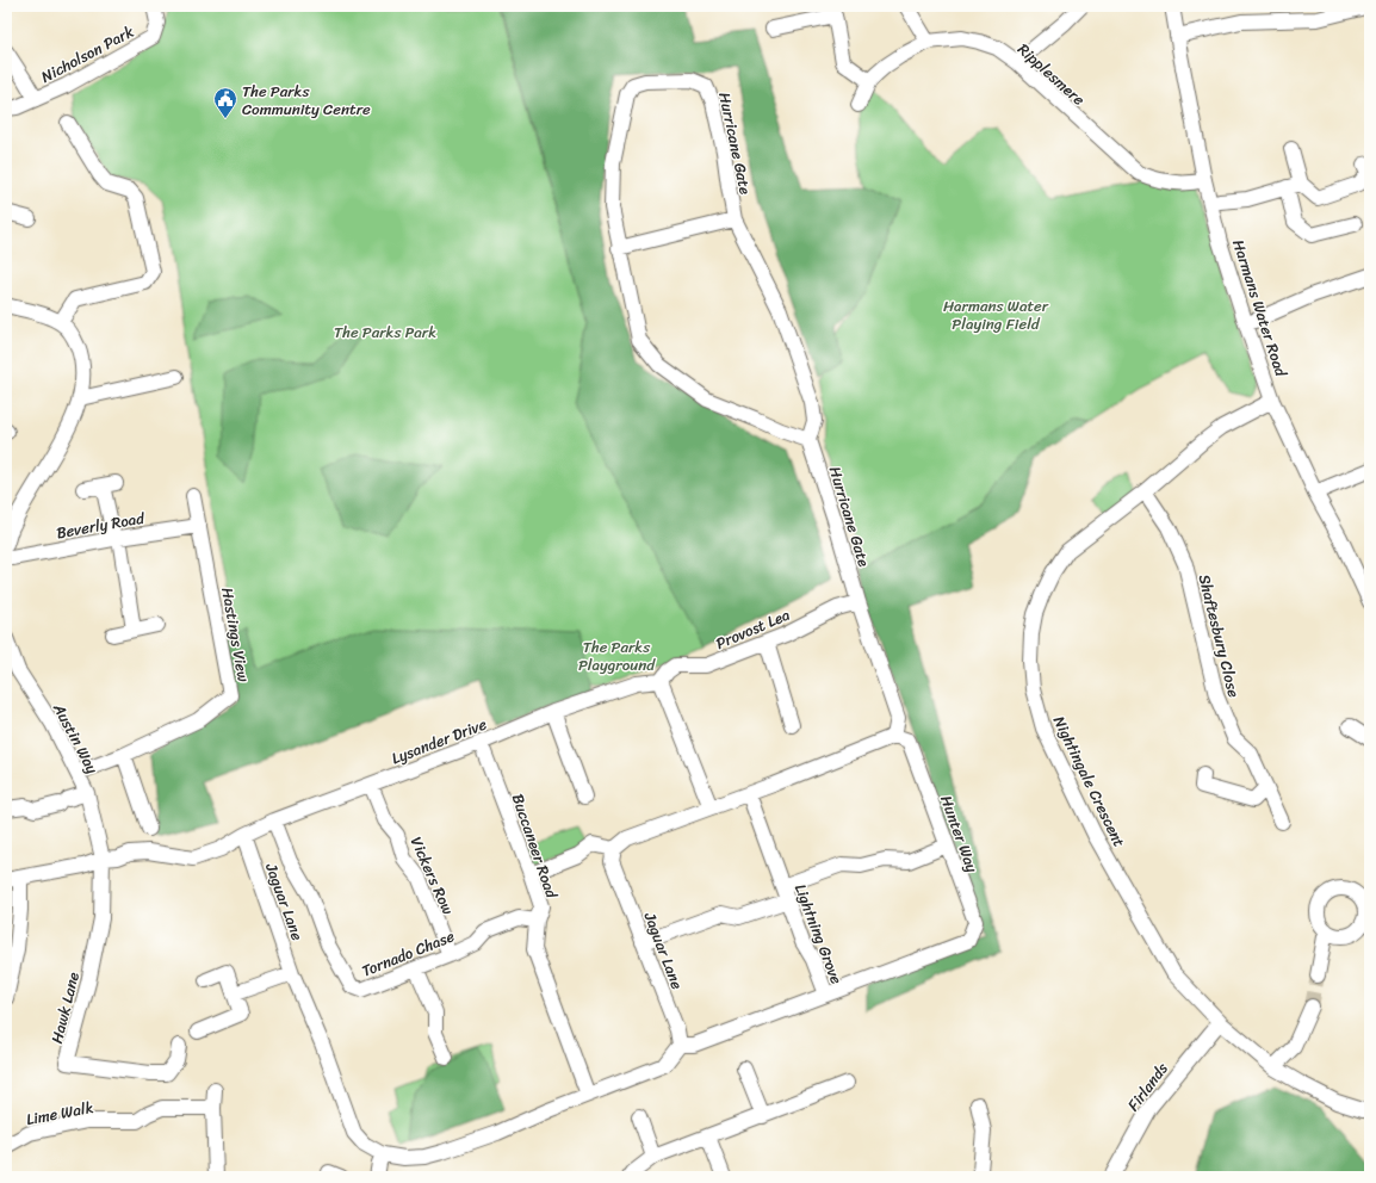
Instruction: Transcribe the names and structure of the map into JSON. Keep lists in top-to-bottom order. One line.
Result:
{"streets":{"street":["Nicholson Park","Ripplesmere","Hurricane Gate","Harmans Water Road","Beverly Road","Provost Lea","Hastings View","Shaftesbury Close","Austin Way","Lysander Drive","Nightingale Crescent","Hunter Way","Buccaneer Road","Vickers Row","Jaguar Lane","Lightning Grove","Tornado Chase","Hawk Lane","Firlands","Lime Walk"]},"crossings":[["Ripplesmere","Harmans Water Road"],["Hurricane Gate","Provost Lea"],["Harmans Water Road","Nightingale Crescent"],["Beverly Road","Hastings View"],["Provost Lea","Lysander Drive"],["Hastings View","Austin Way"],["Shaftesbury Close","Nightingale Crescent"],["Austin Way","Lysander Drive"],["Austin Way","Hawk Lane"],["Lysander Drive","Buccaneer Road"],["Lysander Drive","Vickers Row"],["Lysander Drive","Jaguar Lane"],["Lysander Drive","Tornado Chase"],["Lysander Drive","Hawk Lane"],["Nightingale Crescent","Firlands"],["Hunter Way","Lightning Grove"],["Buccaneer Road","Jaguar Lane"],["Buccaneer Road","Tornado Chase"],["Vickers Row","Tornado Chase"],["Jaguar Lane","Lightning Grove"]],"parks":["Harmans Water Playing Field","The Parks Park","The Parks Playground"],"places":{"public building":["The Parks Community Centre"]}}
